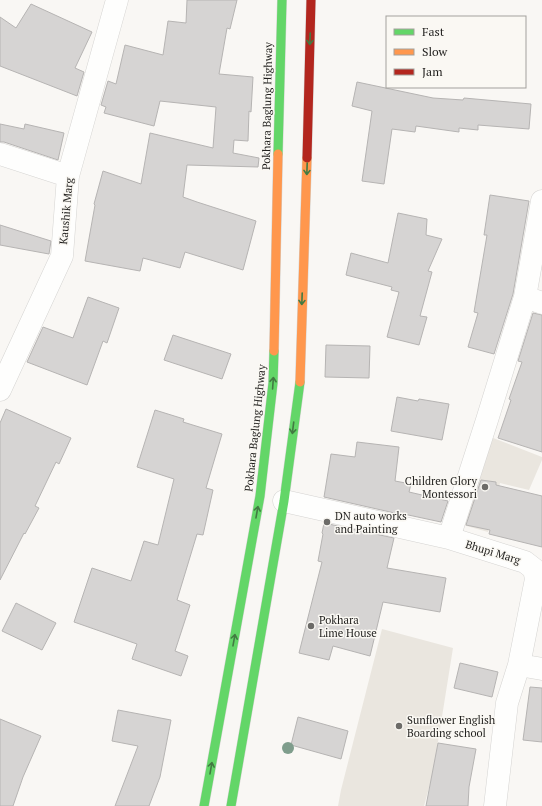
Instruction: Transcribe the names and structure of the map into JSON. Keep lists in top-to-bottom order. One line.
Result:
{"streets":{"highway":["Pokhara Baglung Highway"],"street":["Kaushik Marg","Bhupi Marg"]},"places":["Children Glory Montessori","DN auto works and Painting","Pokhara Lime House","Sunflower English Boarding school"],"legend":["Fast","Slow","Jam"]}
